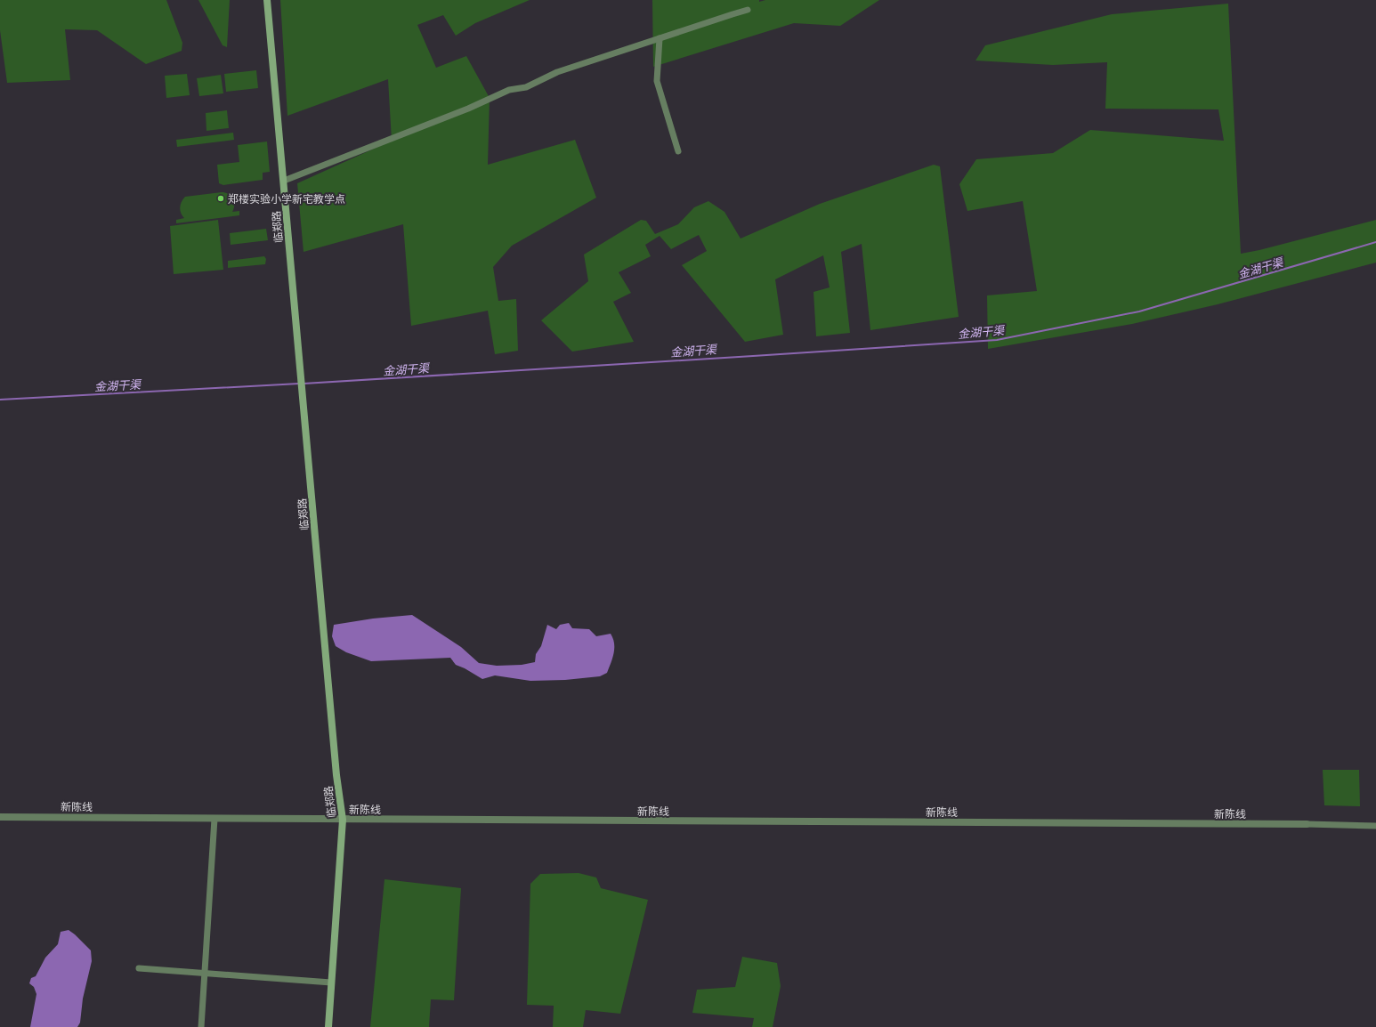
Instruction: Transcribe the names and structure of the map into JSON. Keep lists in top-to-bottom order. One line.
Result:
{"streets":{"main road":["临郑路"],"street":["新陈线"]},"crossings":[["临郑路","新陈线"]],"water":["金湖干渠"],"places":["郑楼实验小学新宅教学点"]}
